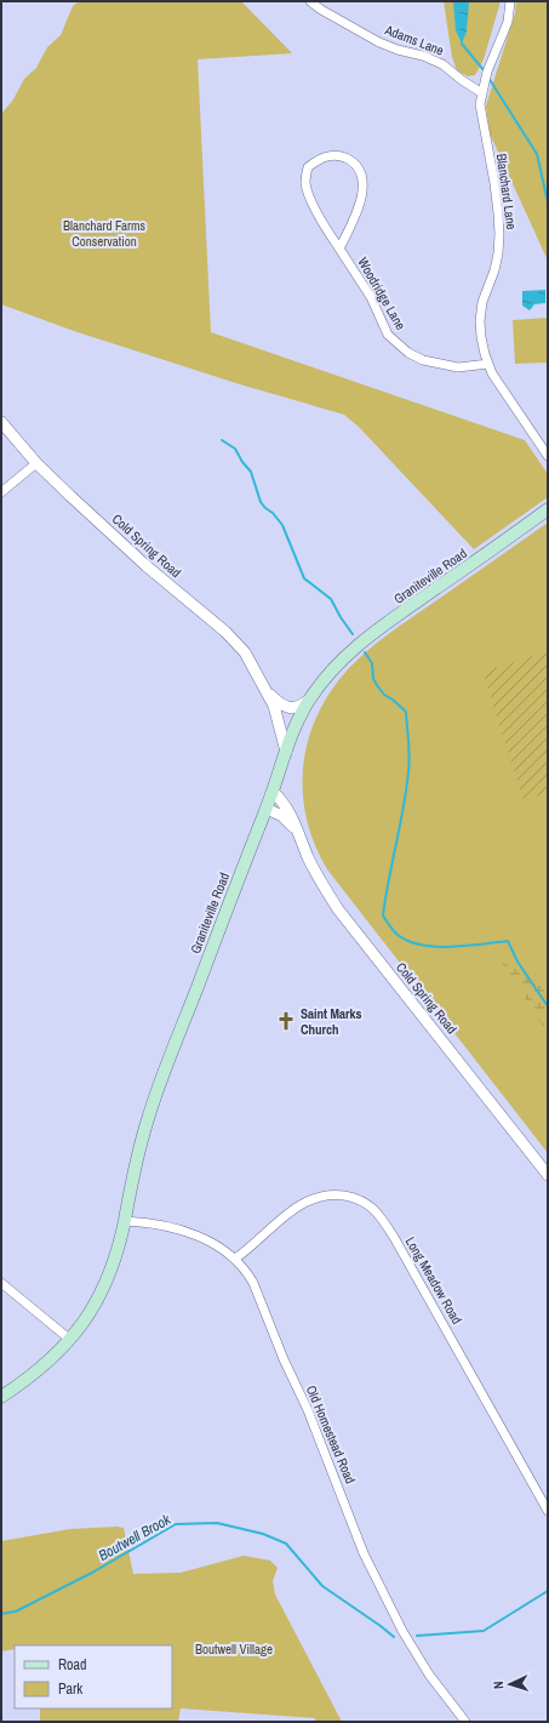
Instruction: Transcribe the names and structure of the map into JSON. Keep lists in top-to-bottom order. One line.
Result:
{"streets":{"main road":["Graniteville Road"],"street":["Adams Lane","Blanchard Lane","Woodridge Lane","Cold Spring Road","Long Meadow Road","Old Homestead Road"]},"crossings":[["Adams Lane","Blanchard Lane"],["Blanchard Lane","Woodridge Lane"],["Cold Spring Road","Graniteville Road"],["Graniteville Road","Old Homestead Road"],["Long Meadow Road","Old Homestead Road"]],"water":["Boutwell Brook"],"parks":["Blanchard Farms Conservation","Boutwell Village"],"places":{"church":["Saint Marks Church"]},"legend":["Road","Park"],"north":"left"}
